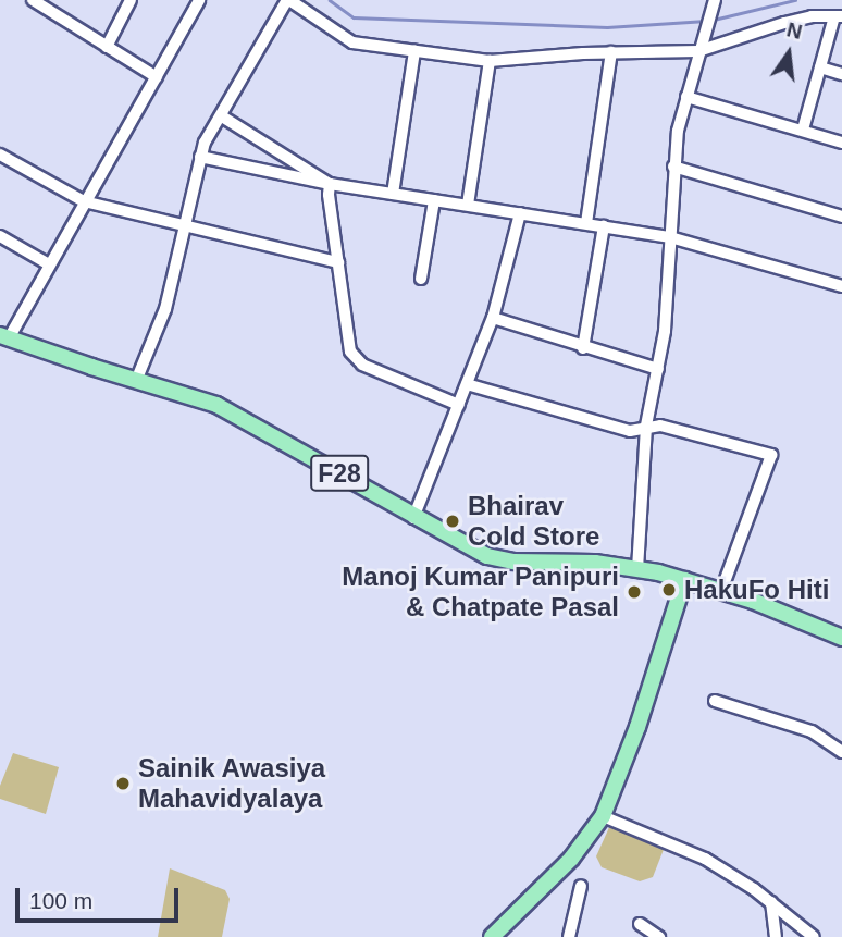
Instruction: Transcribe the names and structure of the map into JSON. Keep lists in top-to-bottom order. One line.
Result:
{"streets":{"main road":["F28"]},"places":["Bhairav Cold Store","HakuFo Hiti","Manoj Kumar Panipuri & Chatpate Pasal","Sainik Awasiya Mahavidyalaya"],"scale_bar":"100 m","north":"top"}
